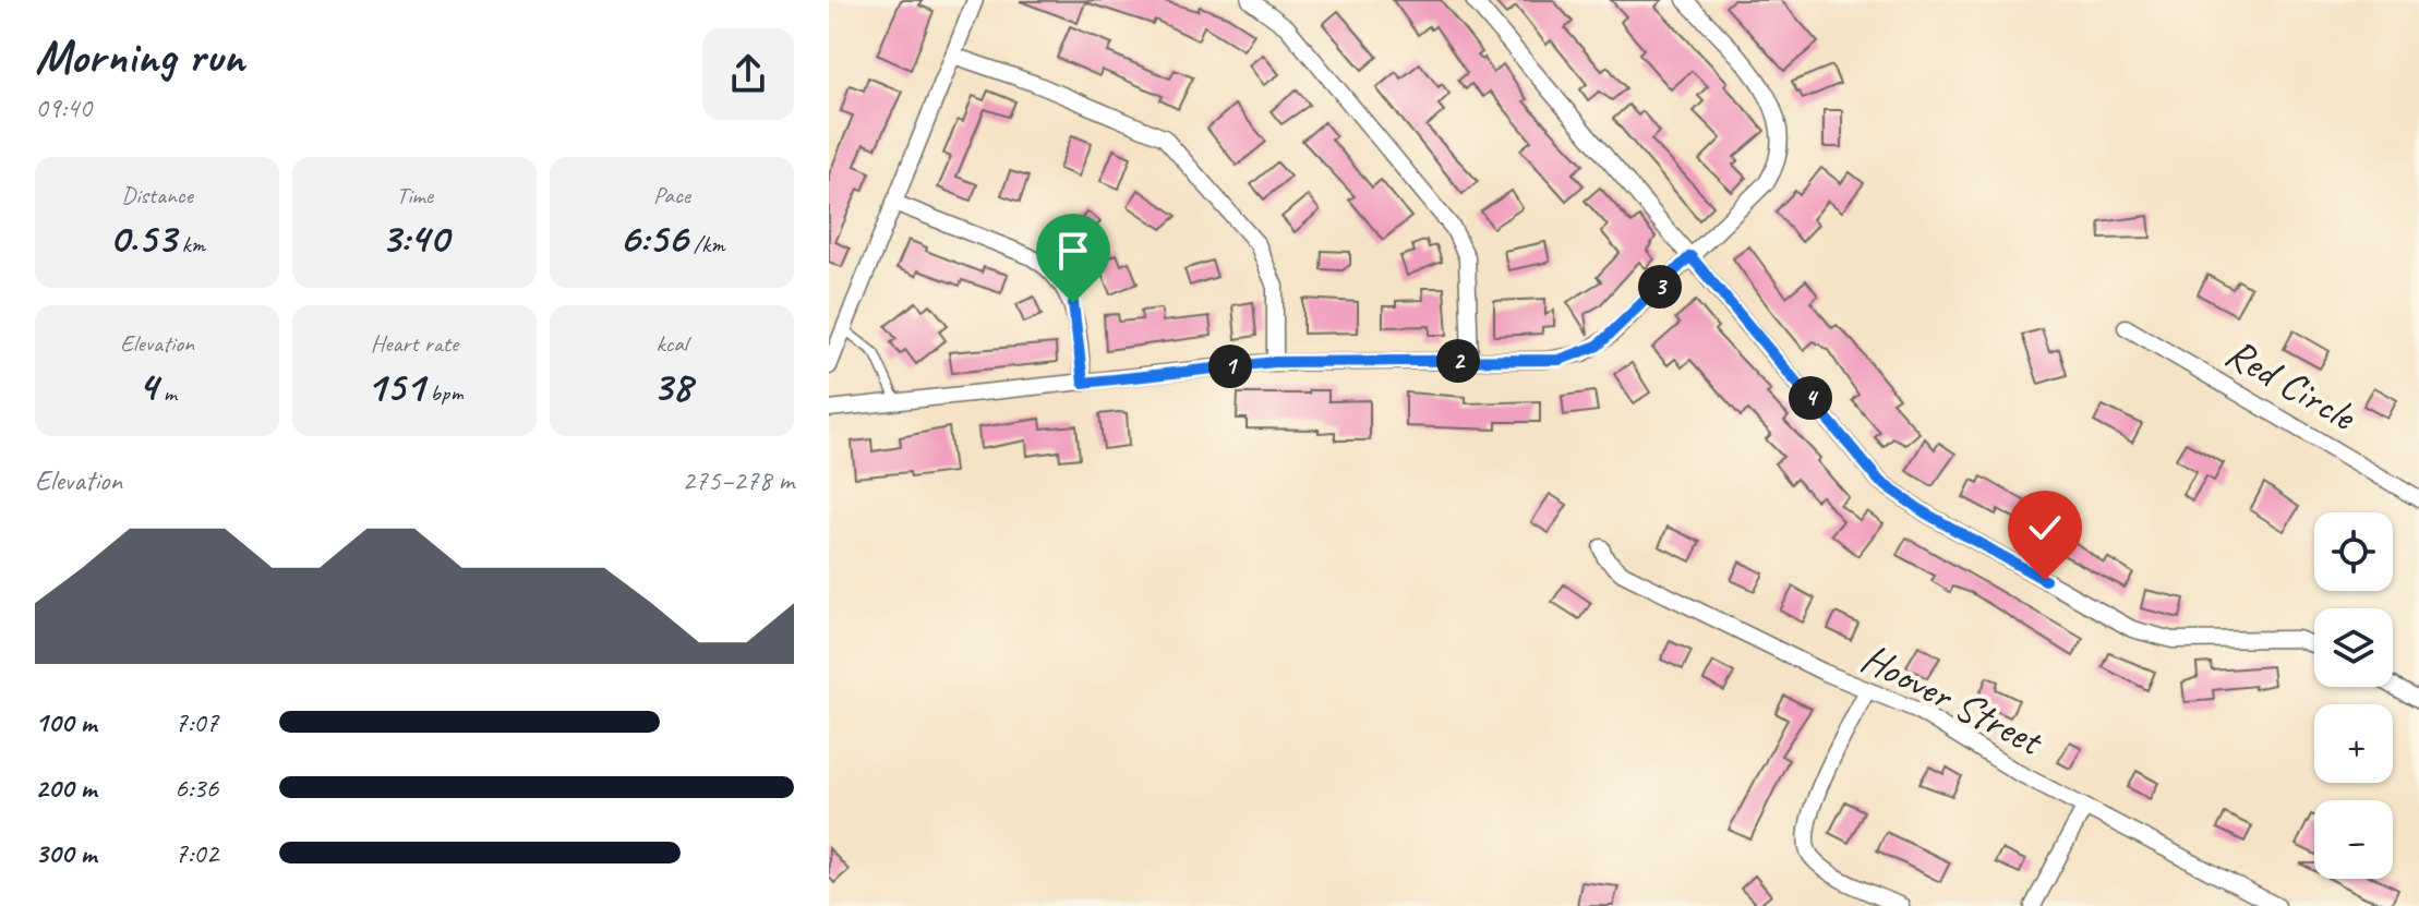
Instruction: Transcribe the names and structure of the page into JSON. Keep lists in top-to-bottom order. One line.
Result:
{"streets":{"street":["Red Circle","Hoover Street"]},"page":{"heading":["Morning run","09:40"],"stats":[["Distance","0.53 km"],["Time","3:40"],["Pace","6:56 /km"],["Elevation","4 m"],["Heart rate","151 bpm"],["kcal","38"]],"pins":["3","2","1","4"],"chart":["Elevation","275–278 m"],"map_buttons":["+","−"],"list":[{"name":"100 m","note":"7:07"},{"name":"200 m","note":"6:36"},{"name":"300 m","note":"7:02"}]}}
